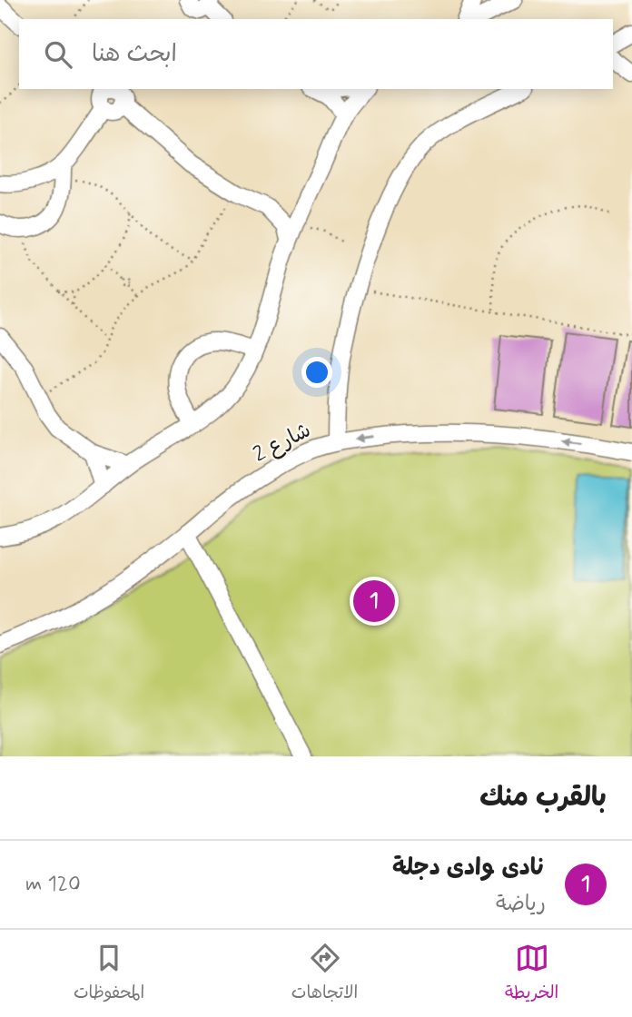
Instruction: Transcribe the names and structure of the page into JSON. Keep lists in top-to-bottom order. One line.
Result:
{"streets":{"street":["شارع 2"]},"one_way":["شارع 2"],"page":{"search":"ابحث هنا","pins":"1","heading":"بالقرب منك","list":[{"mark":"1","name":"نادى وادى دجلة","note":"رياضة","value":"120 m"}],"nav":["الخريطة","الاتجاهات","المحفوظات"]}}
